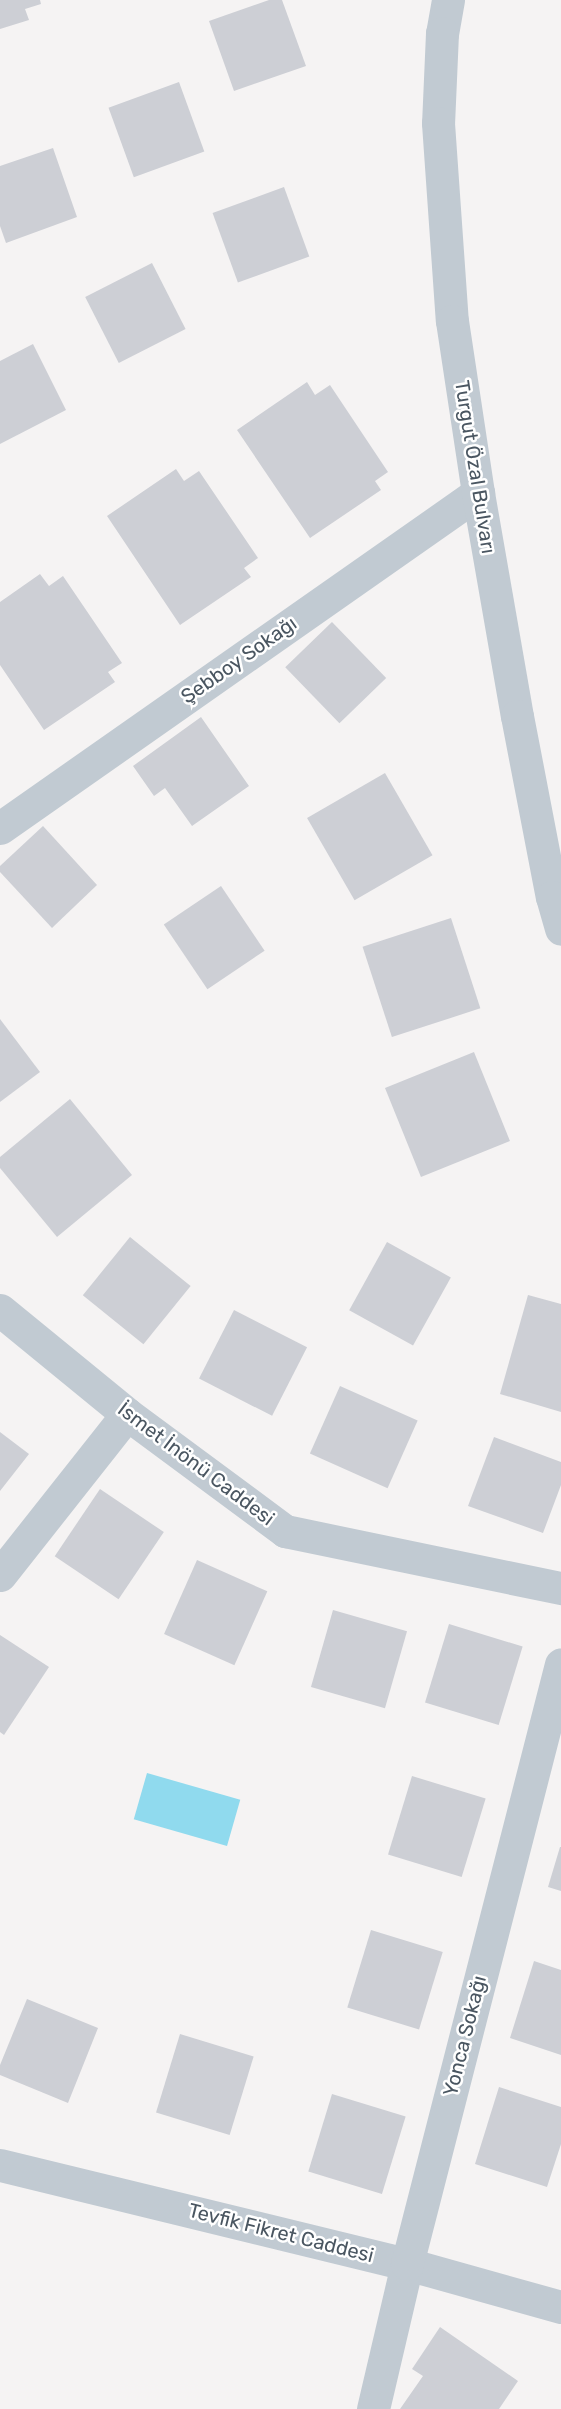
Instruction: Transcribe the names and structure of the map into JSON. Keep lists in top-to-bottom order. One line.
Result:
{"streets":{"street":["Turgut Özal Bulvarı","Şebboy Sokağı","İsmet İnönü Caddesi","Yonca Sokağı","Tevfik Fikret Caddesi"]},"crossings":[["Turgut Özal Bulvarı","Şebboy Sokağı"],["Yonca Sokağı","Tevfik Fikret Caddesi"]]}
